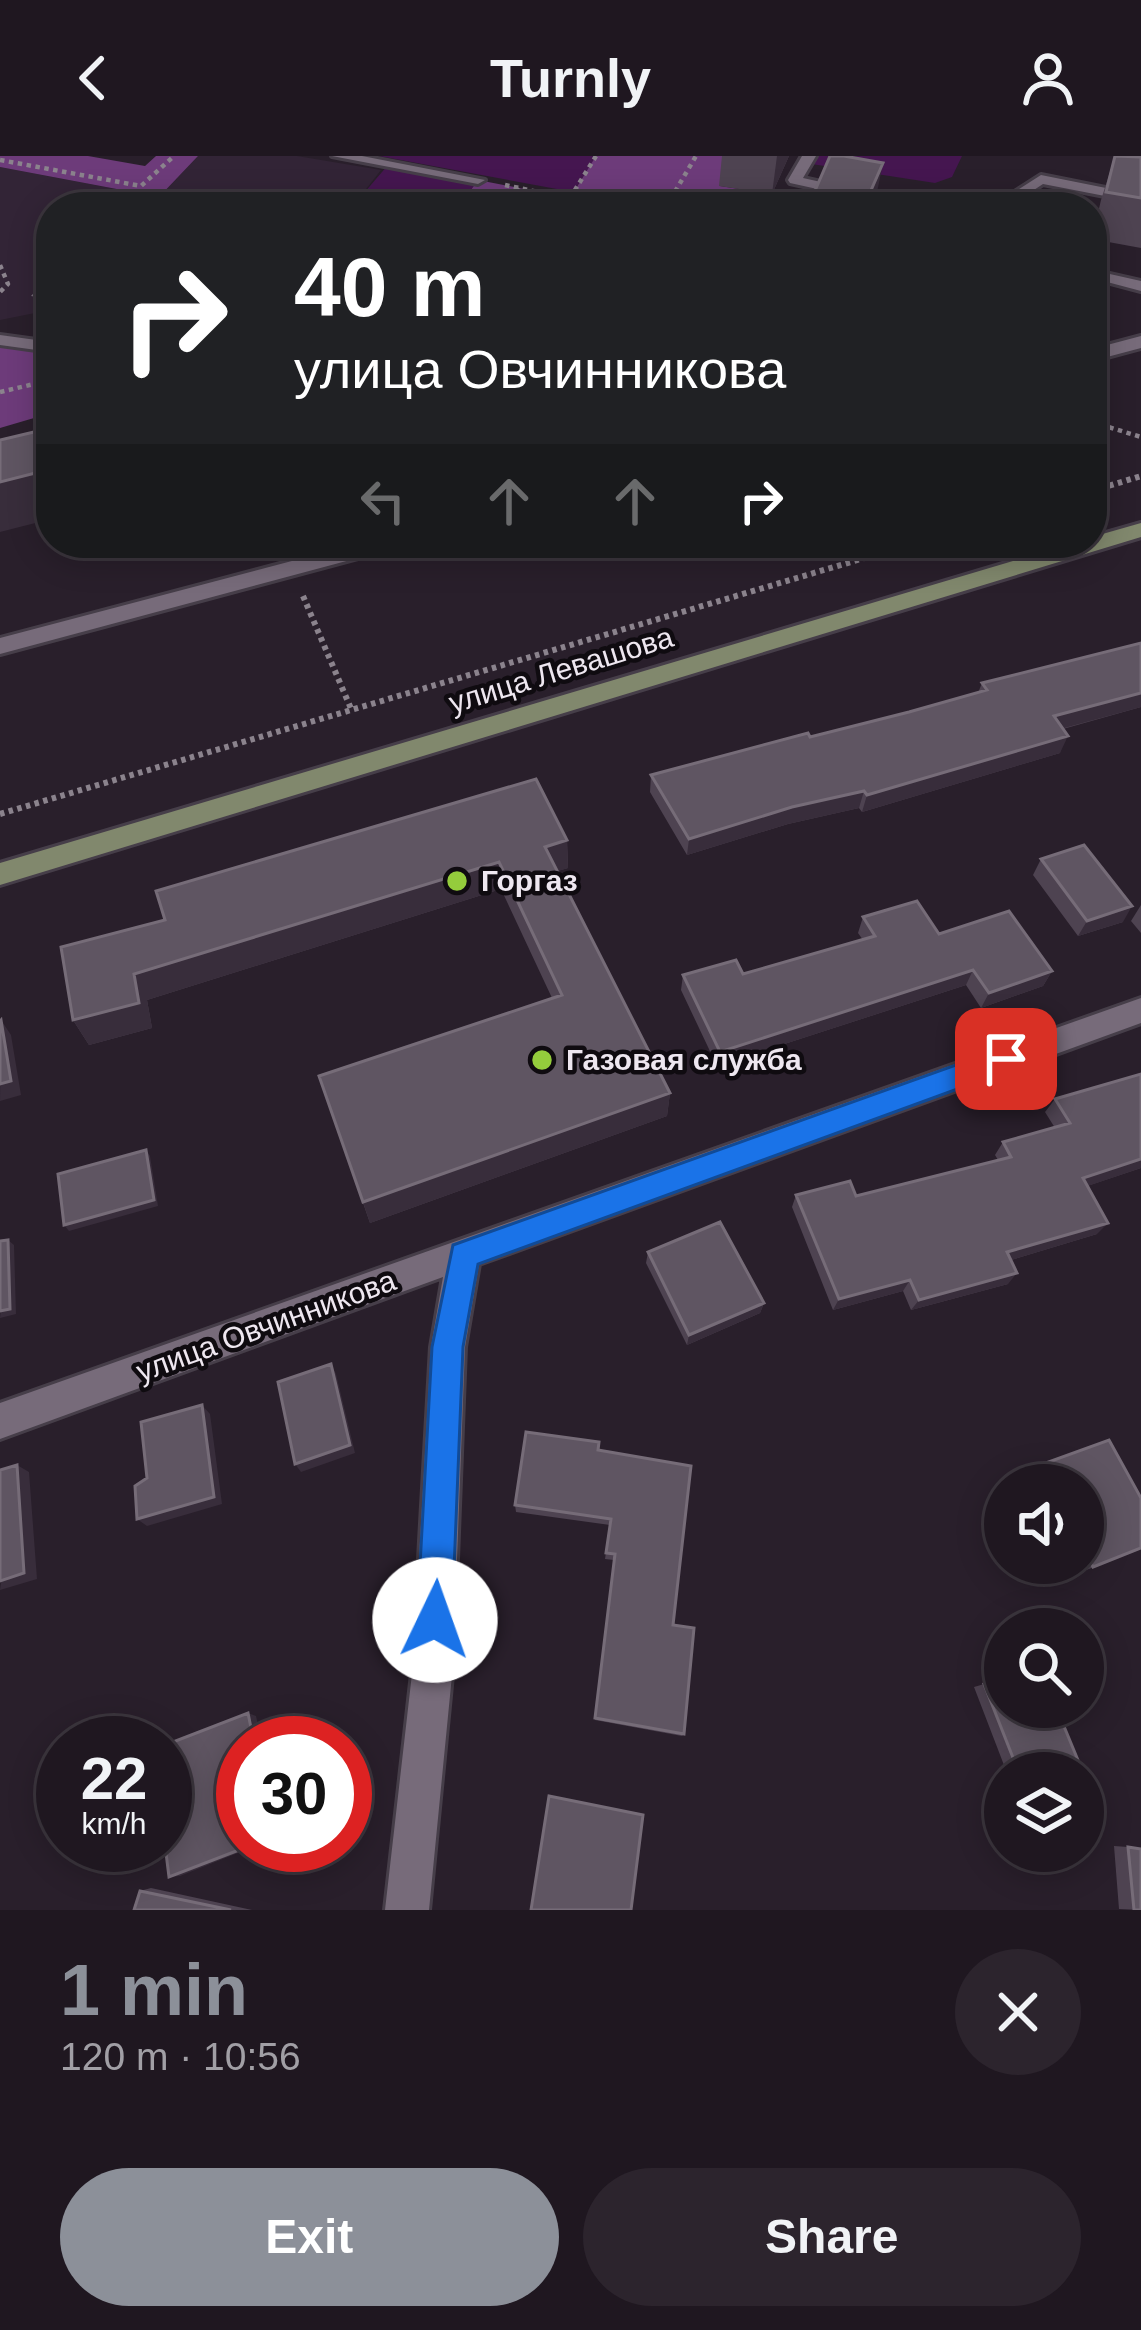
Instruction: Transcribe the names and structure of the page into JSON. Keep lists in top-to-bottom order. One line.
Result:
{"streets":{"main road":["улица Левашова"],"street":["улица Овчинникова"]},"places":["Горгаз","Газовая служба"],"page":{"header":"Turnly","turn":["40 m","улица Овчинникова"],"speed":"22 km/h","limit":"30","heading":["1 min","120 m · 10:56"],"buttons":["Exit","Share"]}}
